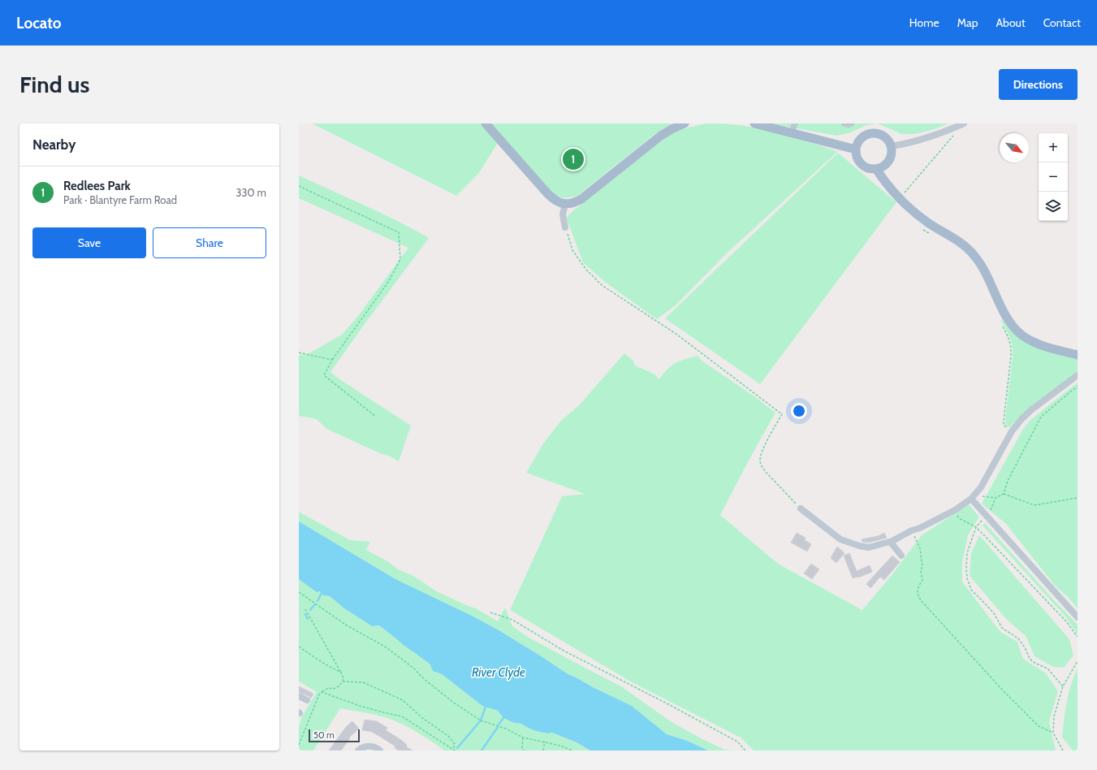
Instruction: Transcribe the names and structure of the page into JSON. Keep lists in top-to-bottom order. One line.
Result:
{"water":["River Clyde"],"scale_bar":"50 m","north":"bottom right","page":{"header":"Locato","nav":["Home","Map","About","Contact"],"buttons":["Directions",["Save","Share"]],"title":"Find us","heading":"Nearby","map_buttons":["+","−"],"pins":"1","list":[{"mark":"1","name":"Redlees Park","note":"Park · Blantyre Farm Road","value":"330 m"}],"scale":"50 m"}}
